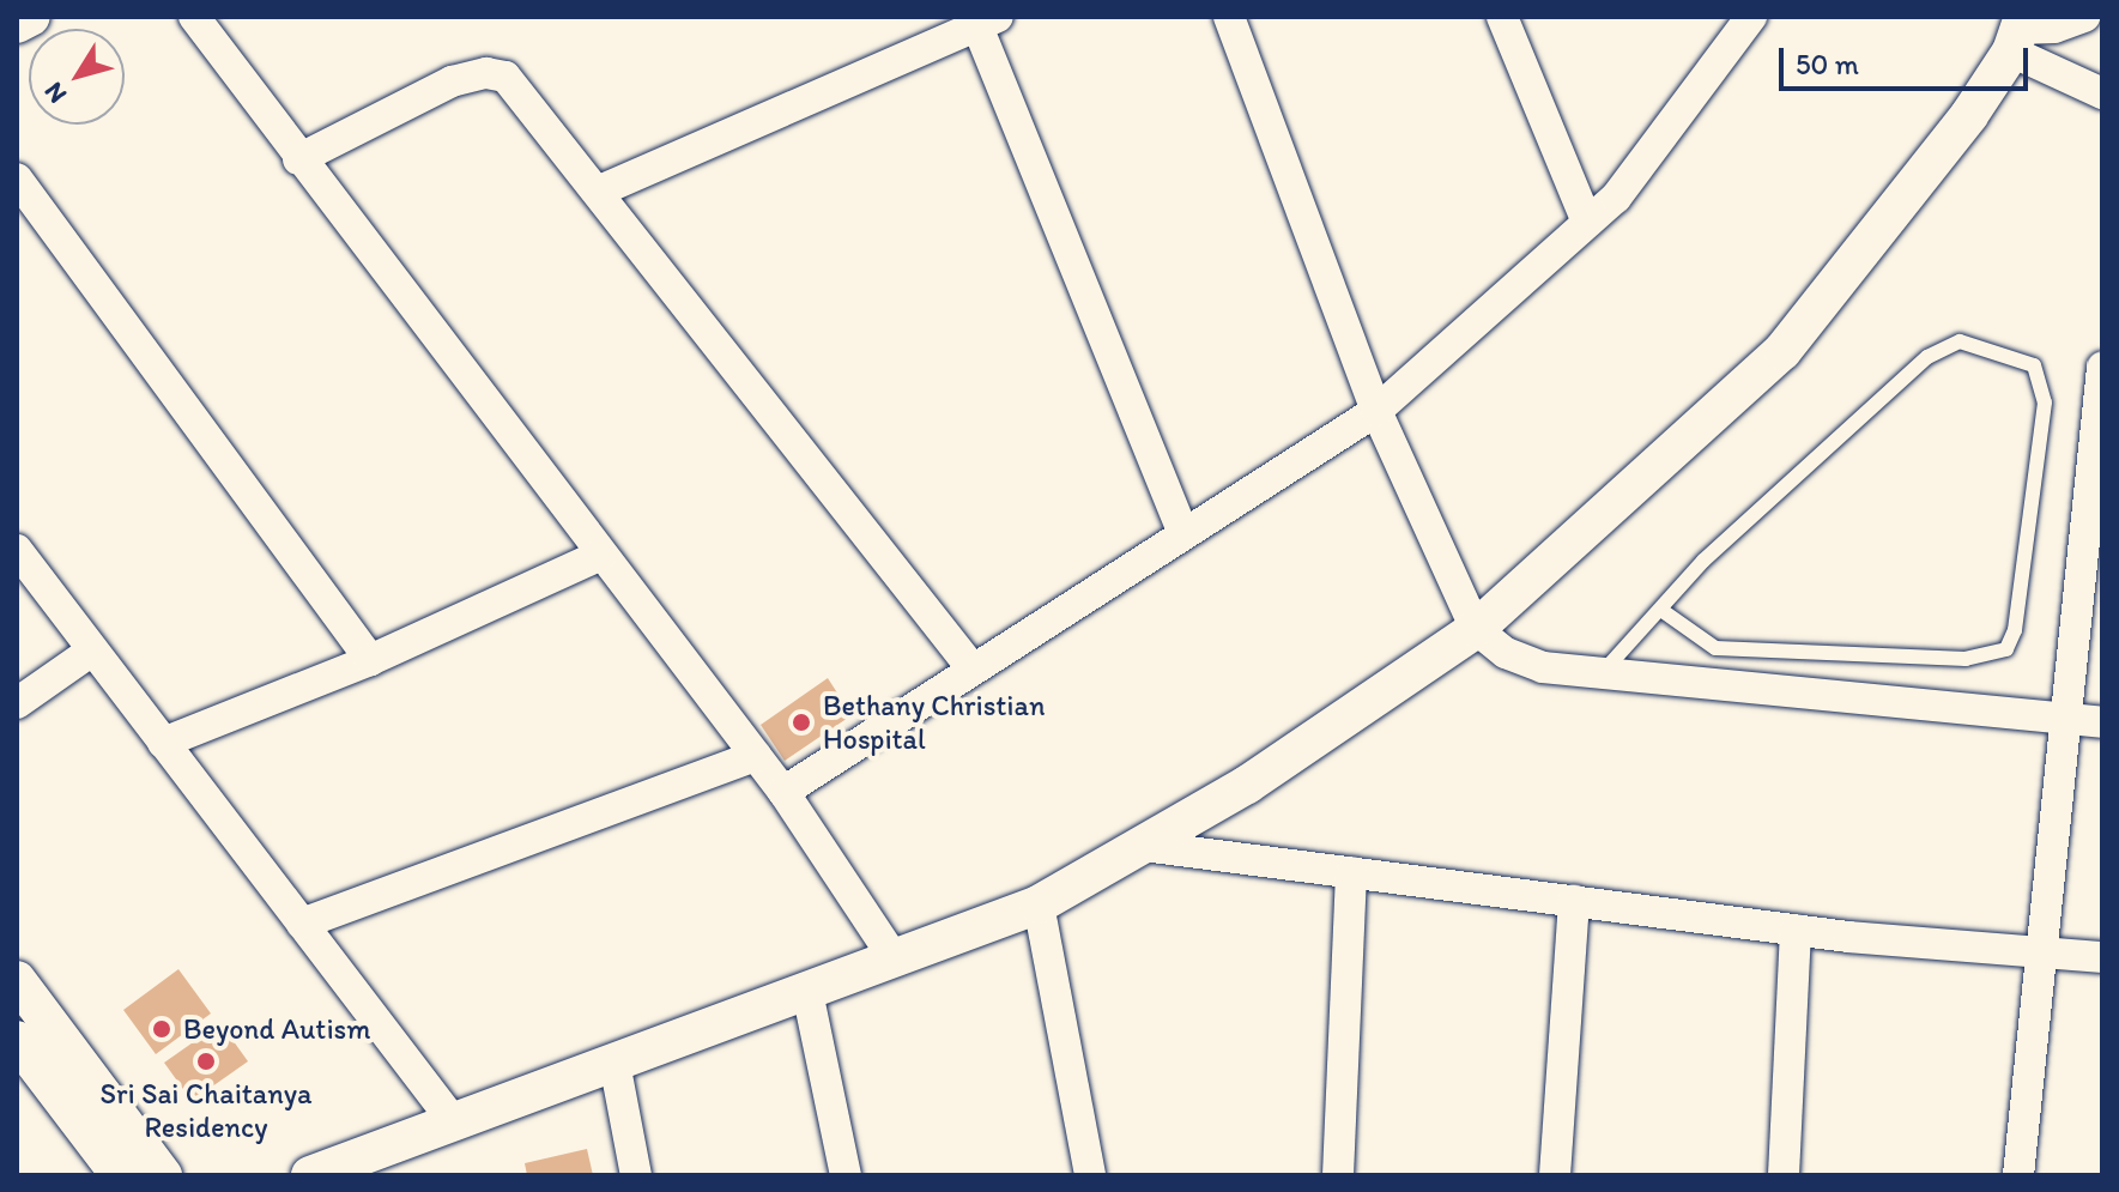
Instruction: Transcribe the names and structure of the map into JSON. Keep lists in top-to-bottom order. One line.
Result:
{"places":["Bethany Christian Hospital","Beyond Autism","Sri Sai Chaitanya Residency"],"scale_bar":"50 m","north":"bottom left"}
